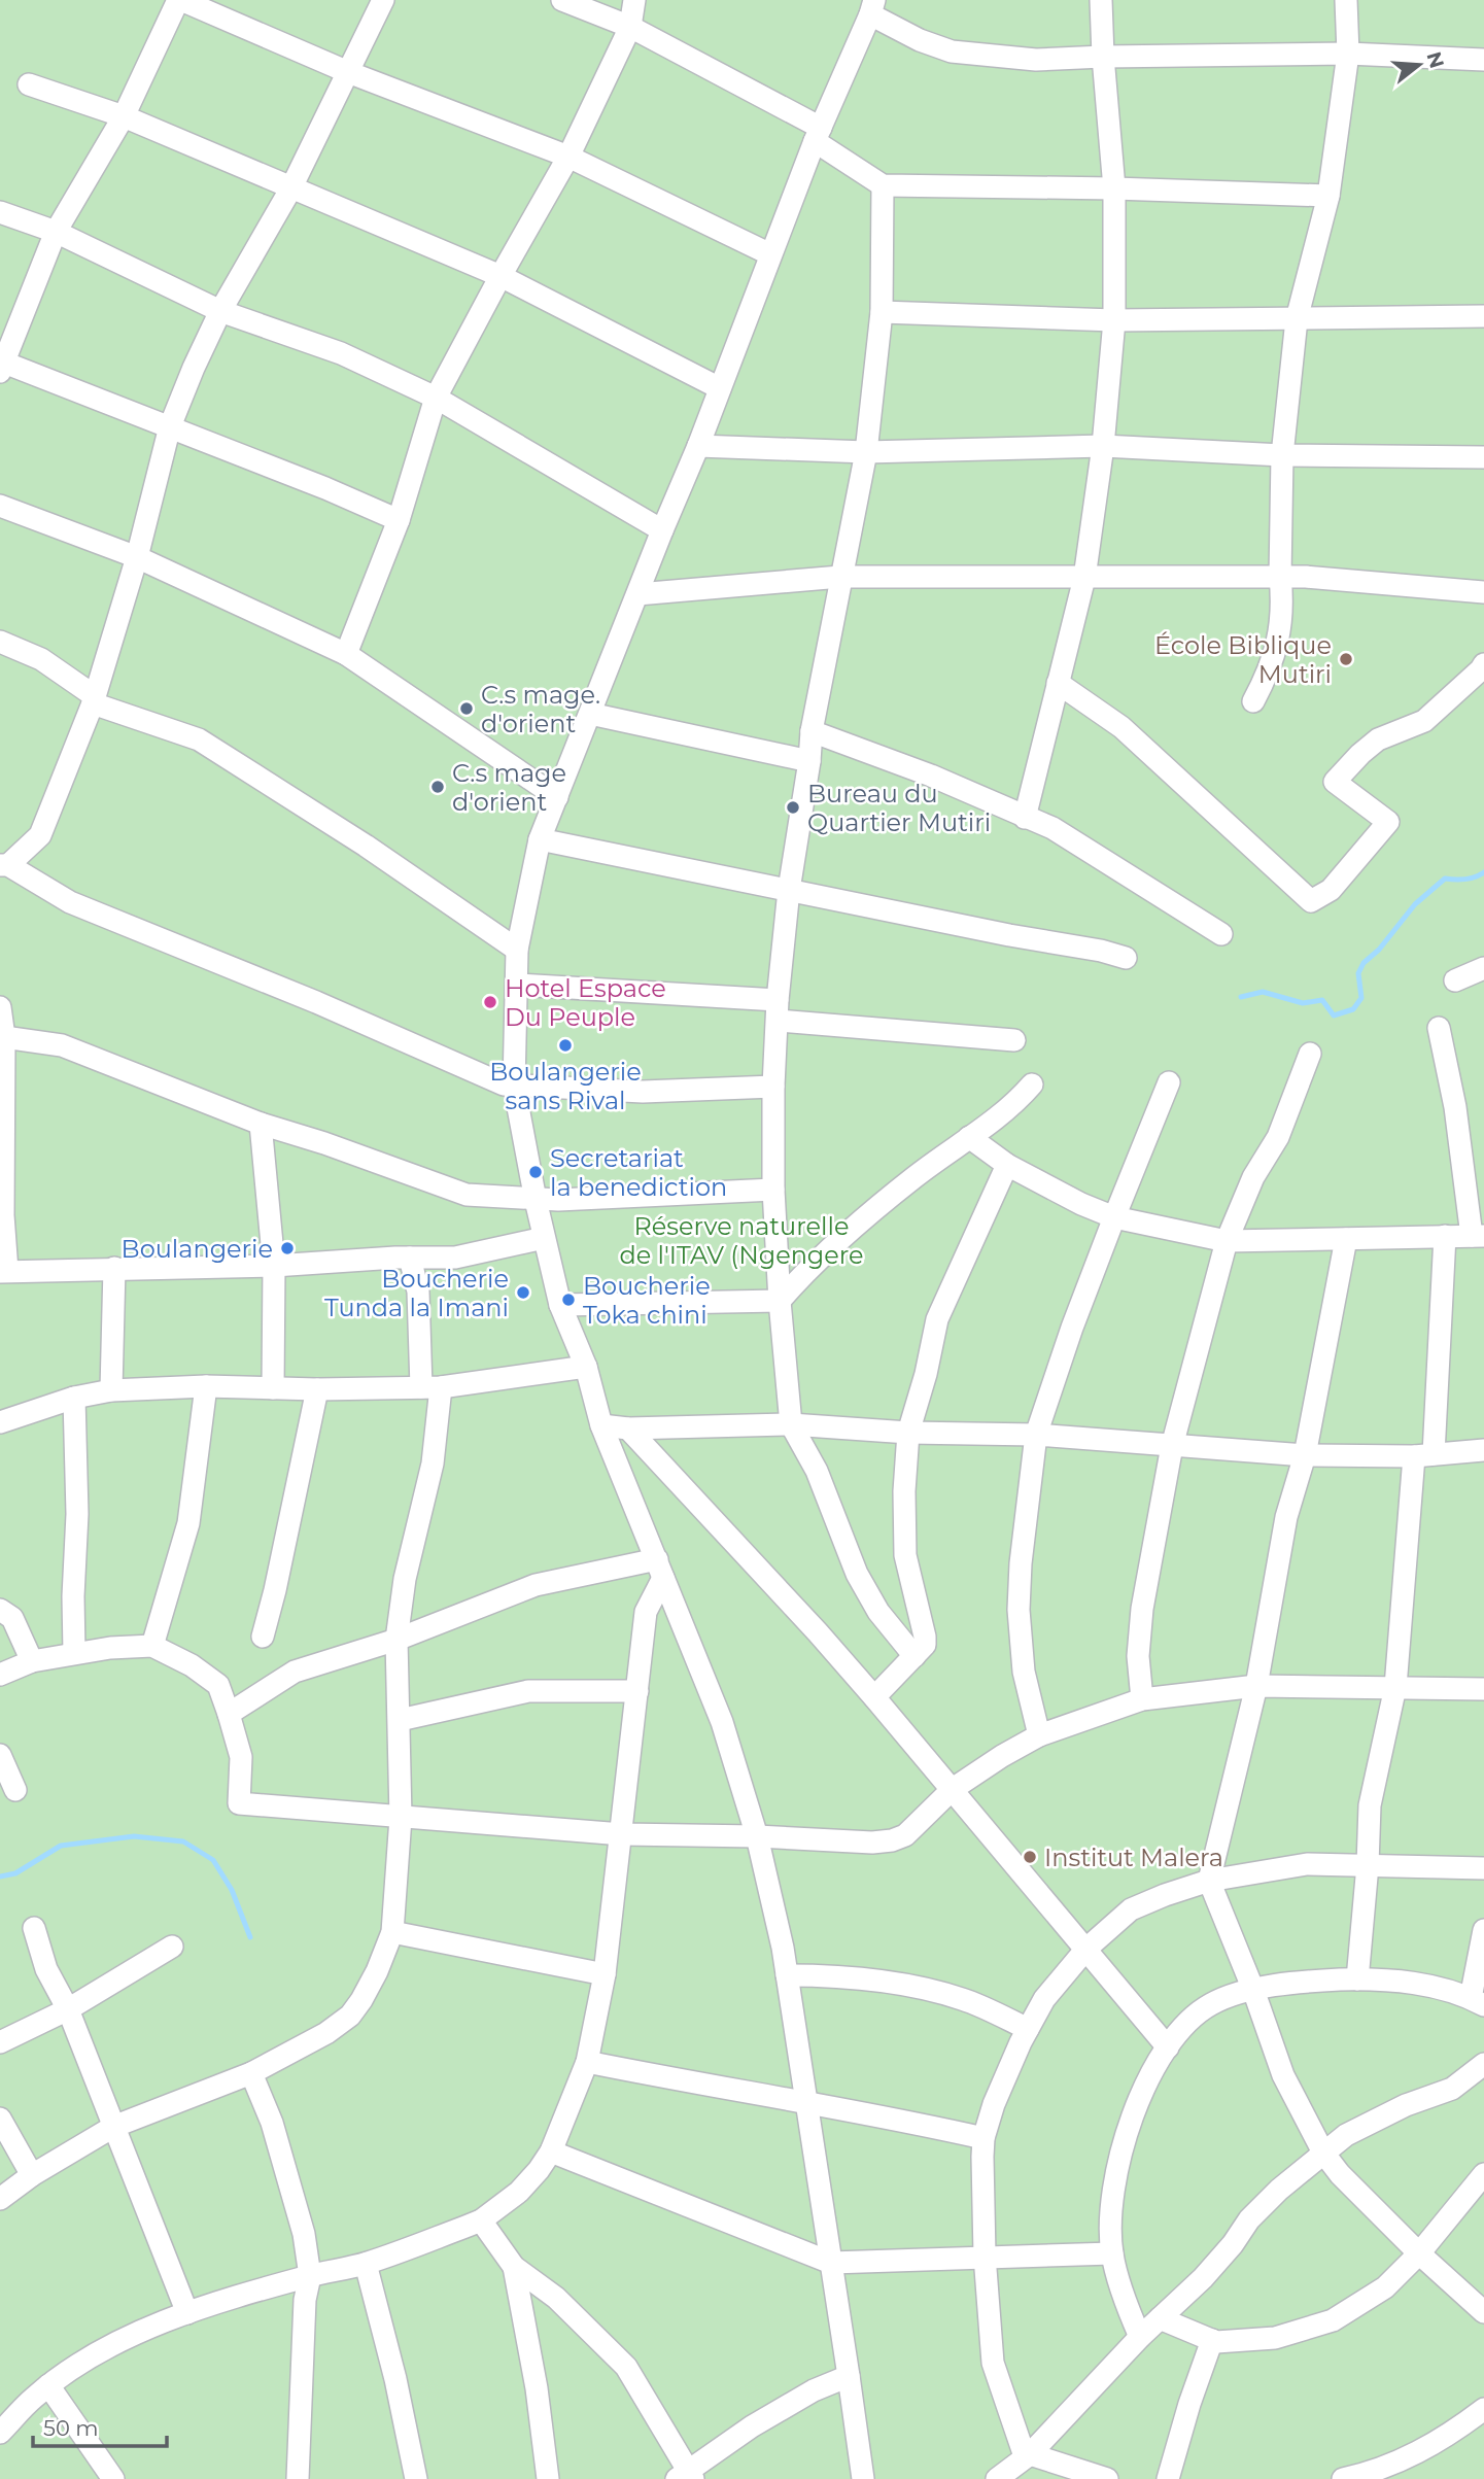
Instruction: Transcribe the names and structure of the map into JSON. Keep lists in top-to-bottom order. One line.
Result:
{"parks":["Réserve naturelle de l'ITAV (Ngengere"],"places":["École Biblique Mutiri","C.s mage. d'orient","C.s mage d'orient","Bureau du Quartier Mutiri","Hotel Espace Du Peuple","Boulangerie sans Rival","Secretariat la benediction","Boulangerie","Boucherie Tunda la Imani","Boucherie Toka chini","Institut Malera"],"scale_bar":"50 m","north":"right"}
